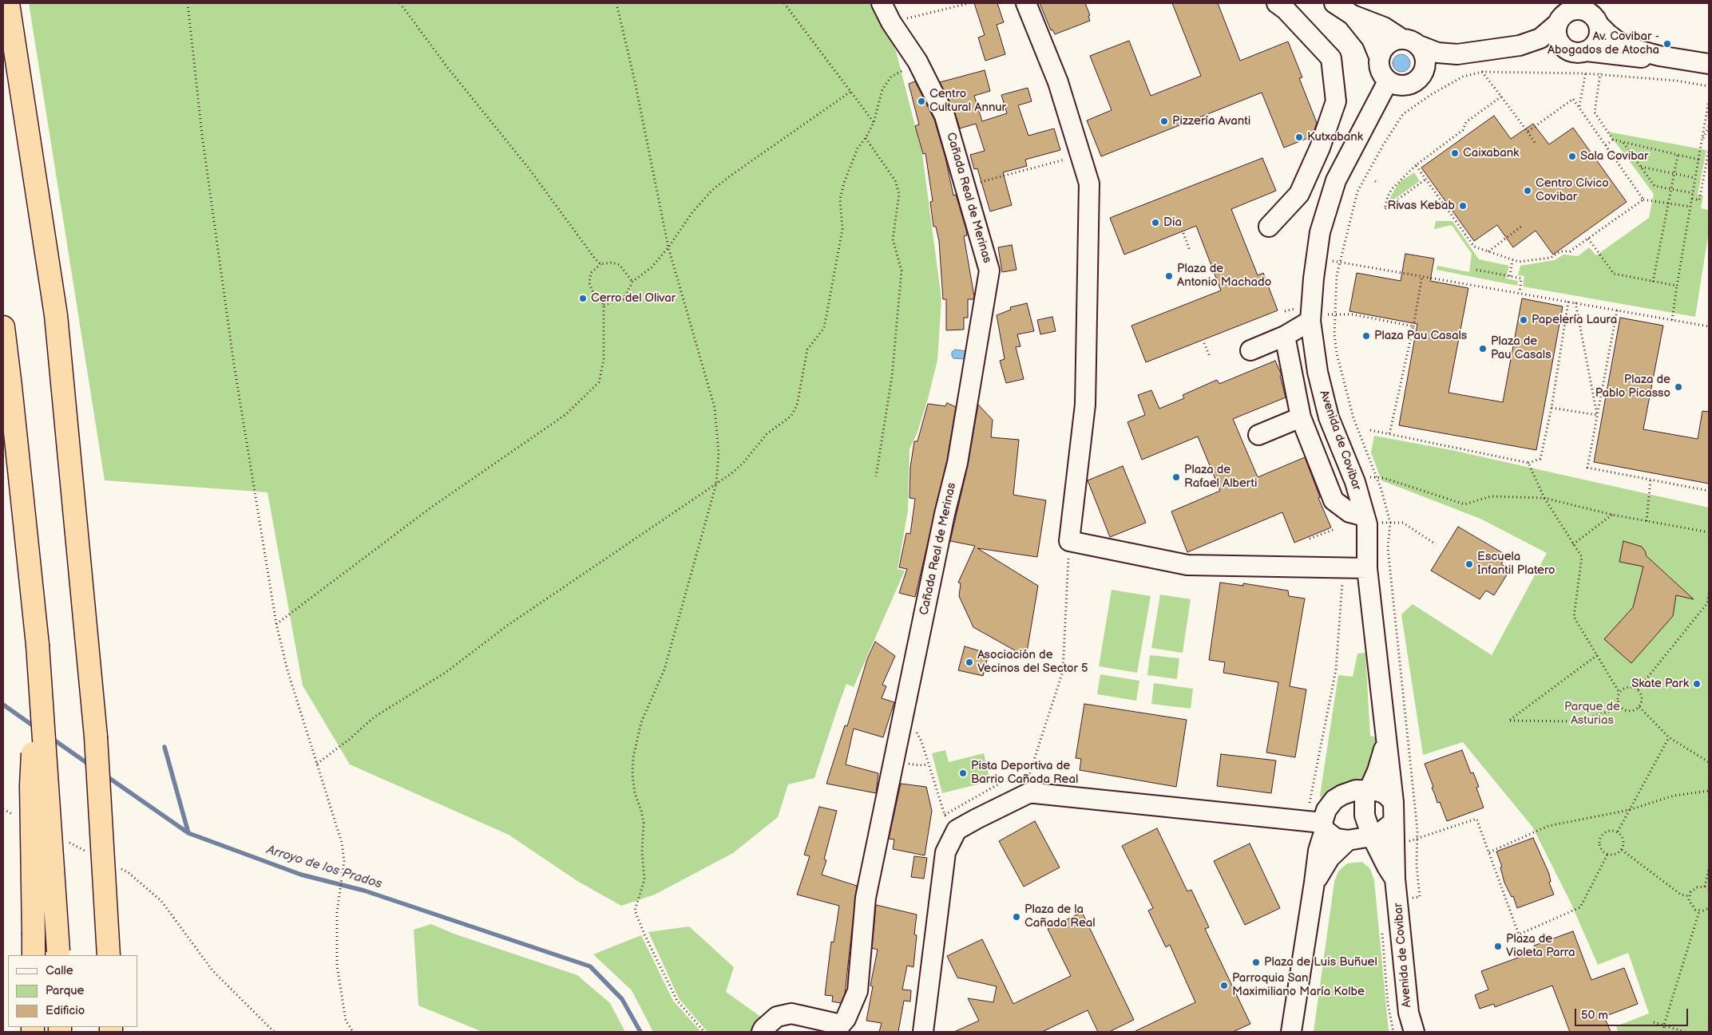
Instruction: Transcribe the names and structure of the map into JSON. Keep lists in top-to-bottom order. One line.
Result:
{"streets":{"street":["Cañada Real de Merinas","Avenida de Covibar"]},"water":["Arroyo de los Prados"],"parks":["Parque de Asturias"],"places":["Av. Covibar - Abogados de Atocha","Centro Cultural Annur","Pizzería Avanti","Kutxabank","Caixabank","Sala Covibar","Centro Cívico Covibar","Rivas Kebab","Dia","Plaza de Antonio Machado","Cerro del Olivar","Papelería Laura","Plaza Pau Casals","Plaza de Pau Casals","Plaza de Pablo Picasso","Plaza de Rafael Alberti","Escuela Infantil Platero","Asociación de Vecinos del Sector 5","Skate Park","Pista Deportiva de Barrio Cañada Real","Plaza de la Cañada Real","Plaza de Violeta Parra","Plaza de Luis Buñuel","Parroquia San Maximiliano María Kolbe"],"legend":["Calle","Parque","Edificio"],"scale_bar":"50 m"}
